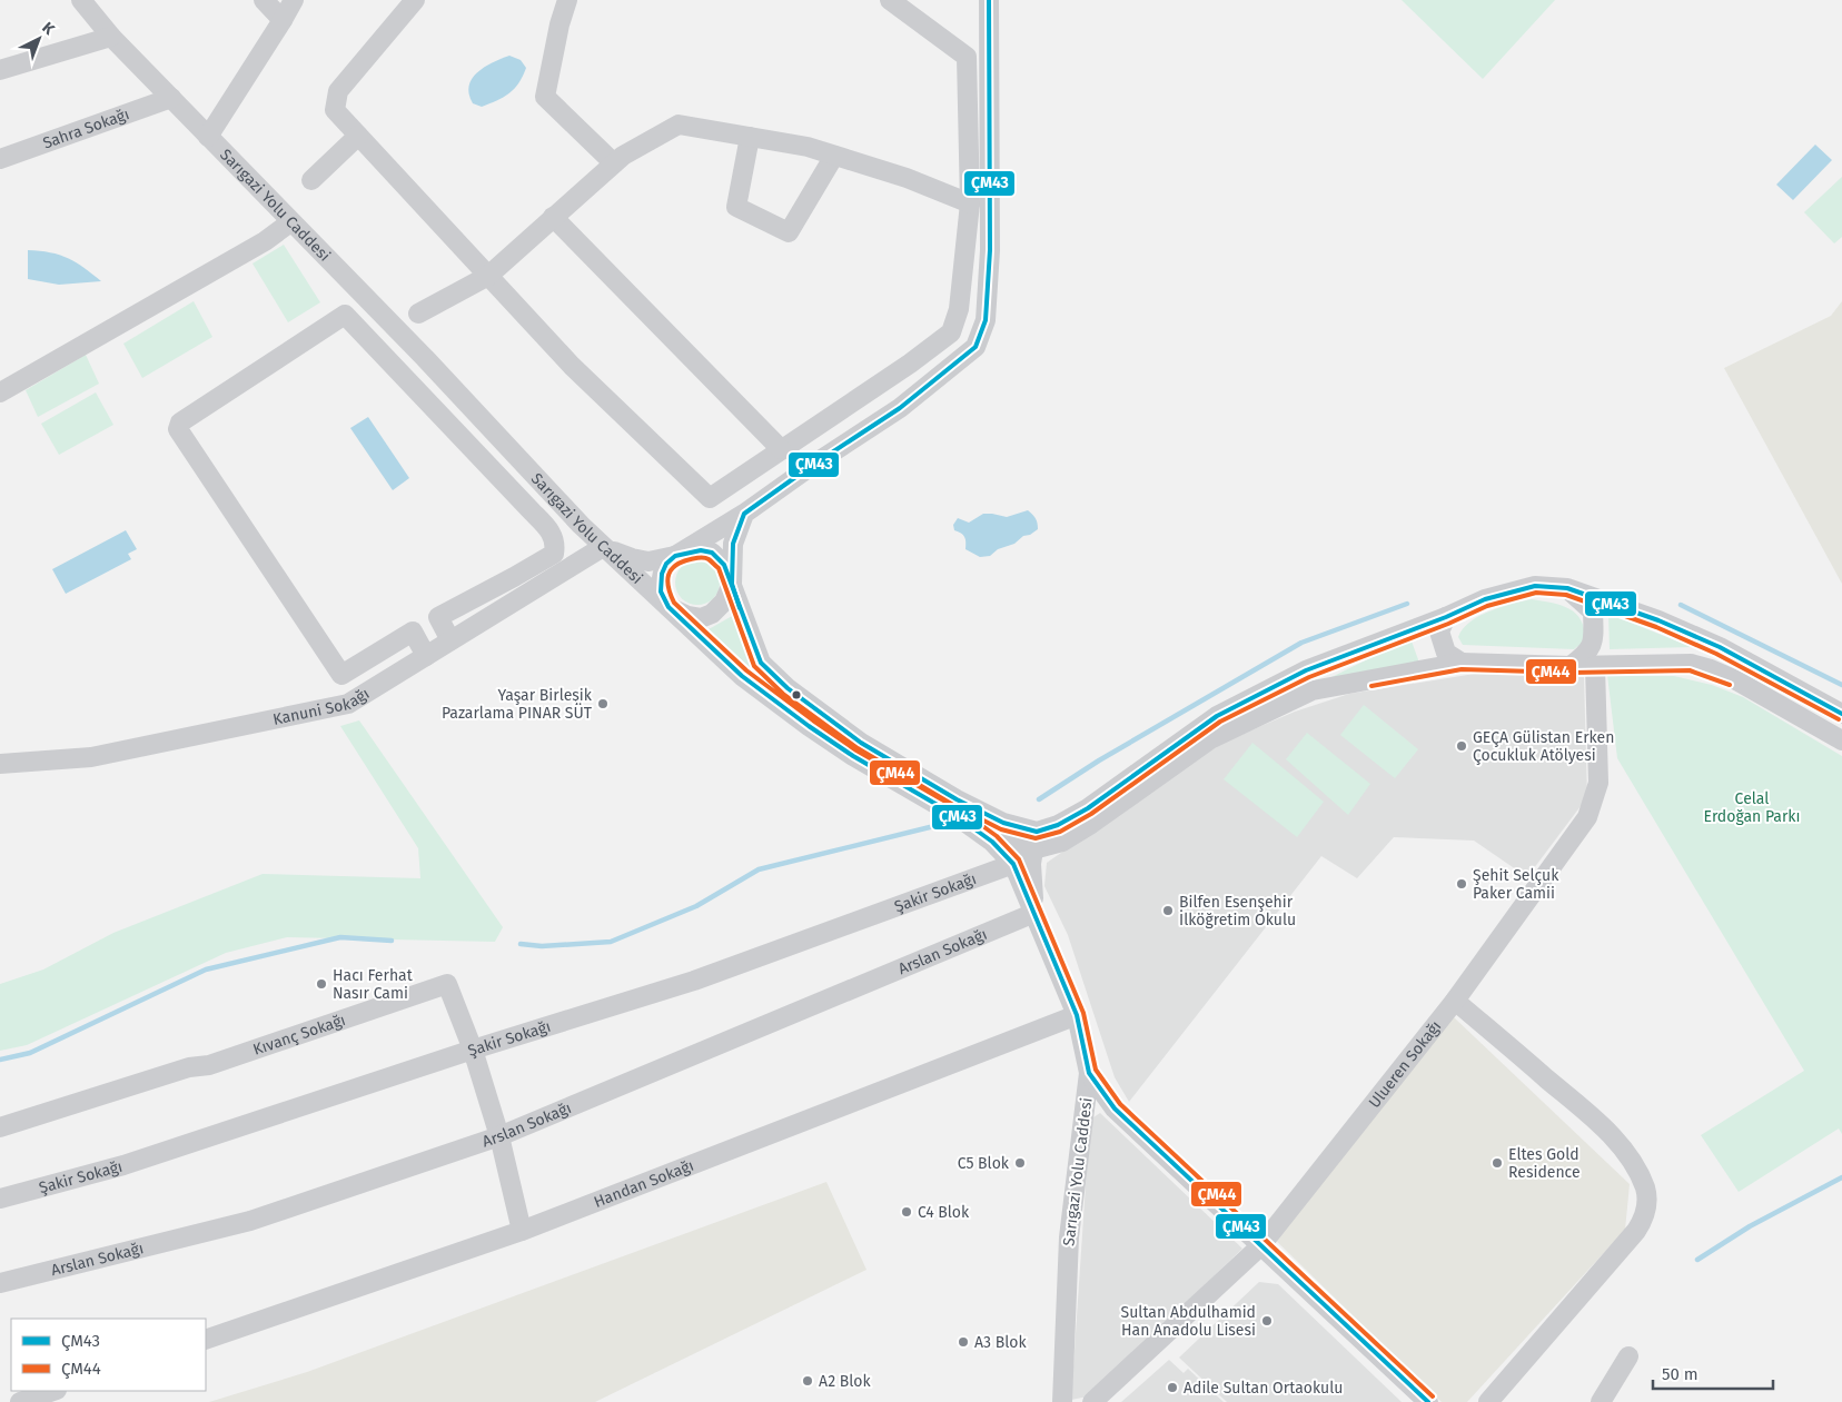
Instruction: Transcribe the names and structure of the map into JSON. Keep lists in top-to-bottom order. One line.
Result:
{"streets":{"street":["Sahra Sokağı","Sarıgazi Yolu Caddesi","Kanuni Sokağı","Şakir Sokağı","Arslan Sokağı","Kıvanç Sokağı","Ulueren Sokağı","Handan Sokağı"]},"crossings":[["Sahra Sokağı","Sarıgazi Yolu Caddesi"],["Sarıgazi Yolu Caddesi","Kanuni Sokağı"],["Sarıgazi Yolu Caddesi","Şakir Sokağı"],["Sarıgazi Yolu Caddesi","Arslan Sokağı"],["Sarıgazi Yolu Caddesi","Handan Sokağı"],["Şakir Sokağı","Kıvanç Sokağı"],["Arslan Sokağı","Kıvanç Sokağı"],["Kıvanç Sokağı","Handan Sokağı"]],"parks":["Celal Erdoğan Parkı"],"places":["Yaşar Birleşik Pazarlama PINAR SÜT","GEÇA Gülistan Erken Çocukluk Atölyesi","Şehit Selçuk Paker Camii","Bilfen Esenşehir İlköğretim Okulu","Hacı Ferhat Nasır Cami","C5 Blok","Eltes Gold Residence","C4 Blok","Sultan Abdulhamid Han Anadolu Lisesi","A3 Blok","A2 Blok","Adile Sultan Ortaokulu"],"lines":["transit line ÇM43","transit line ÇM44"],"legend":["ÇM43","ÇM44"],"scale_bar":"50 m","north":"top right"}
